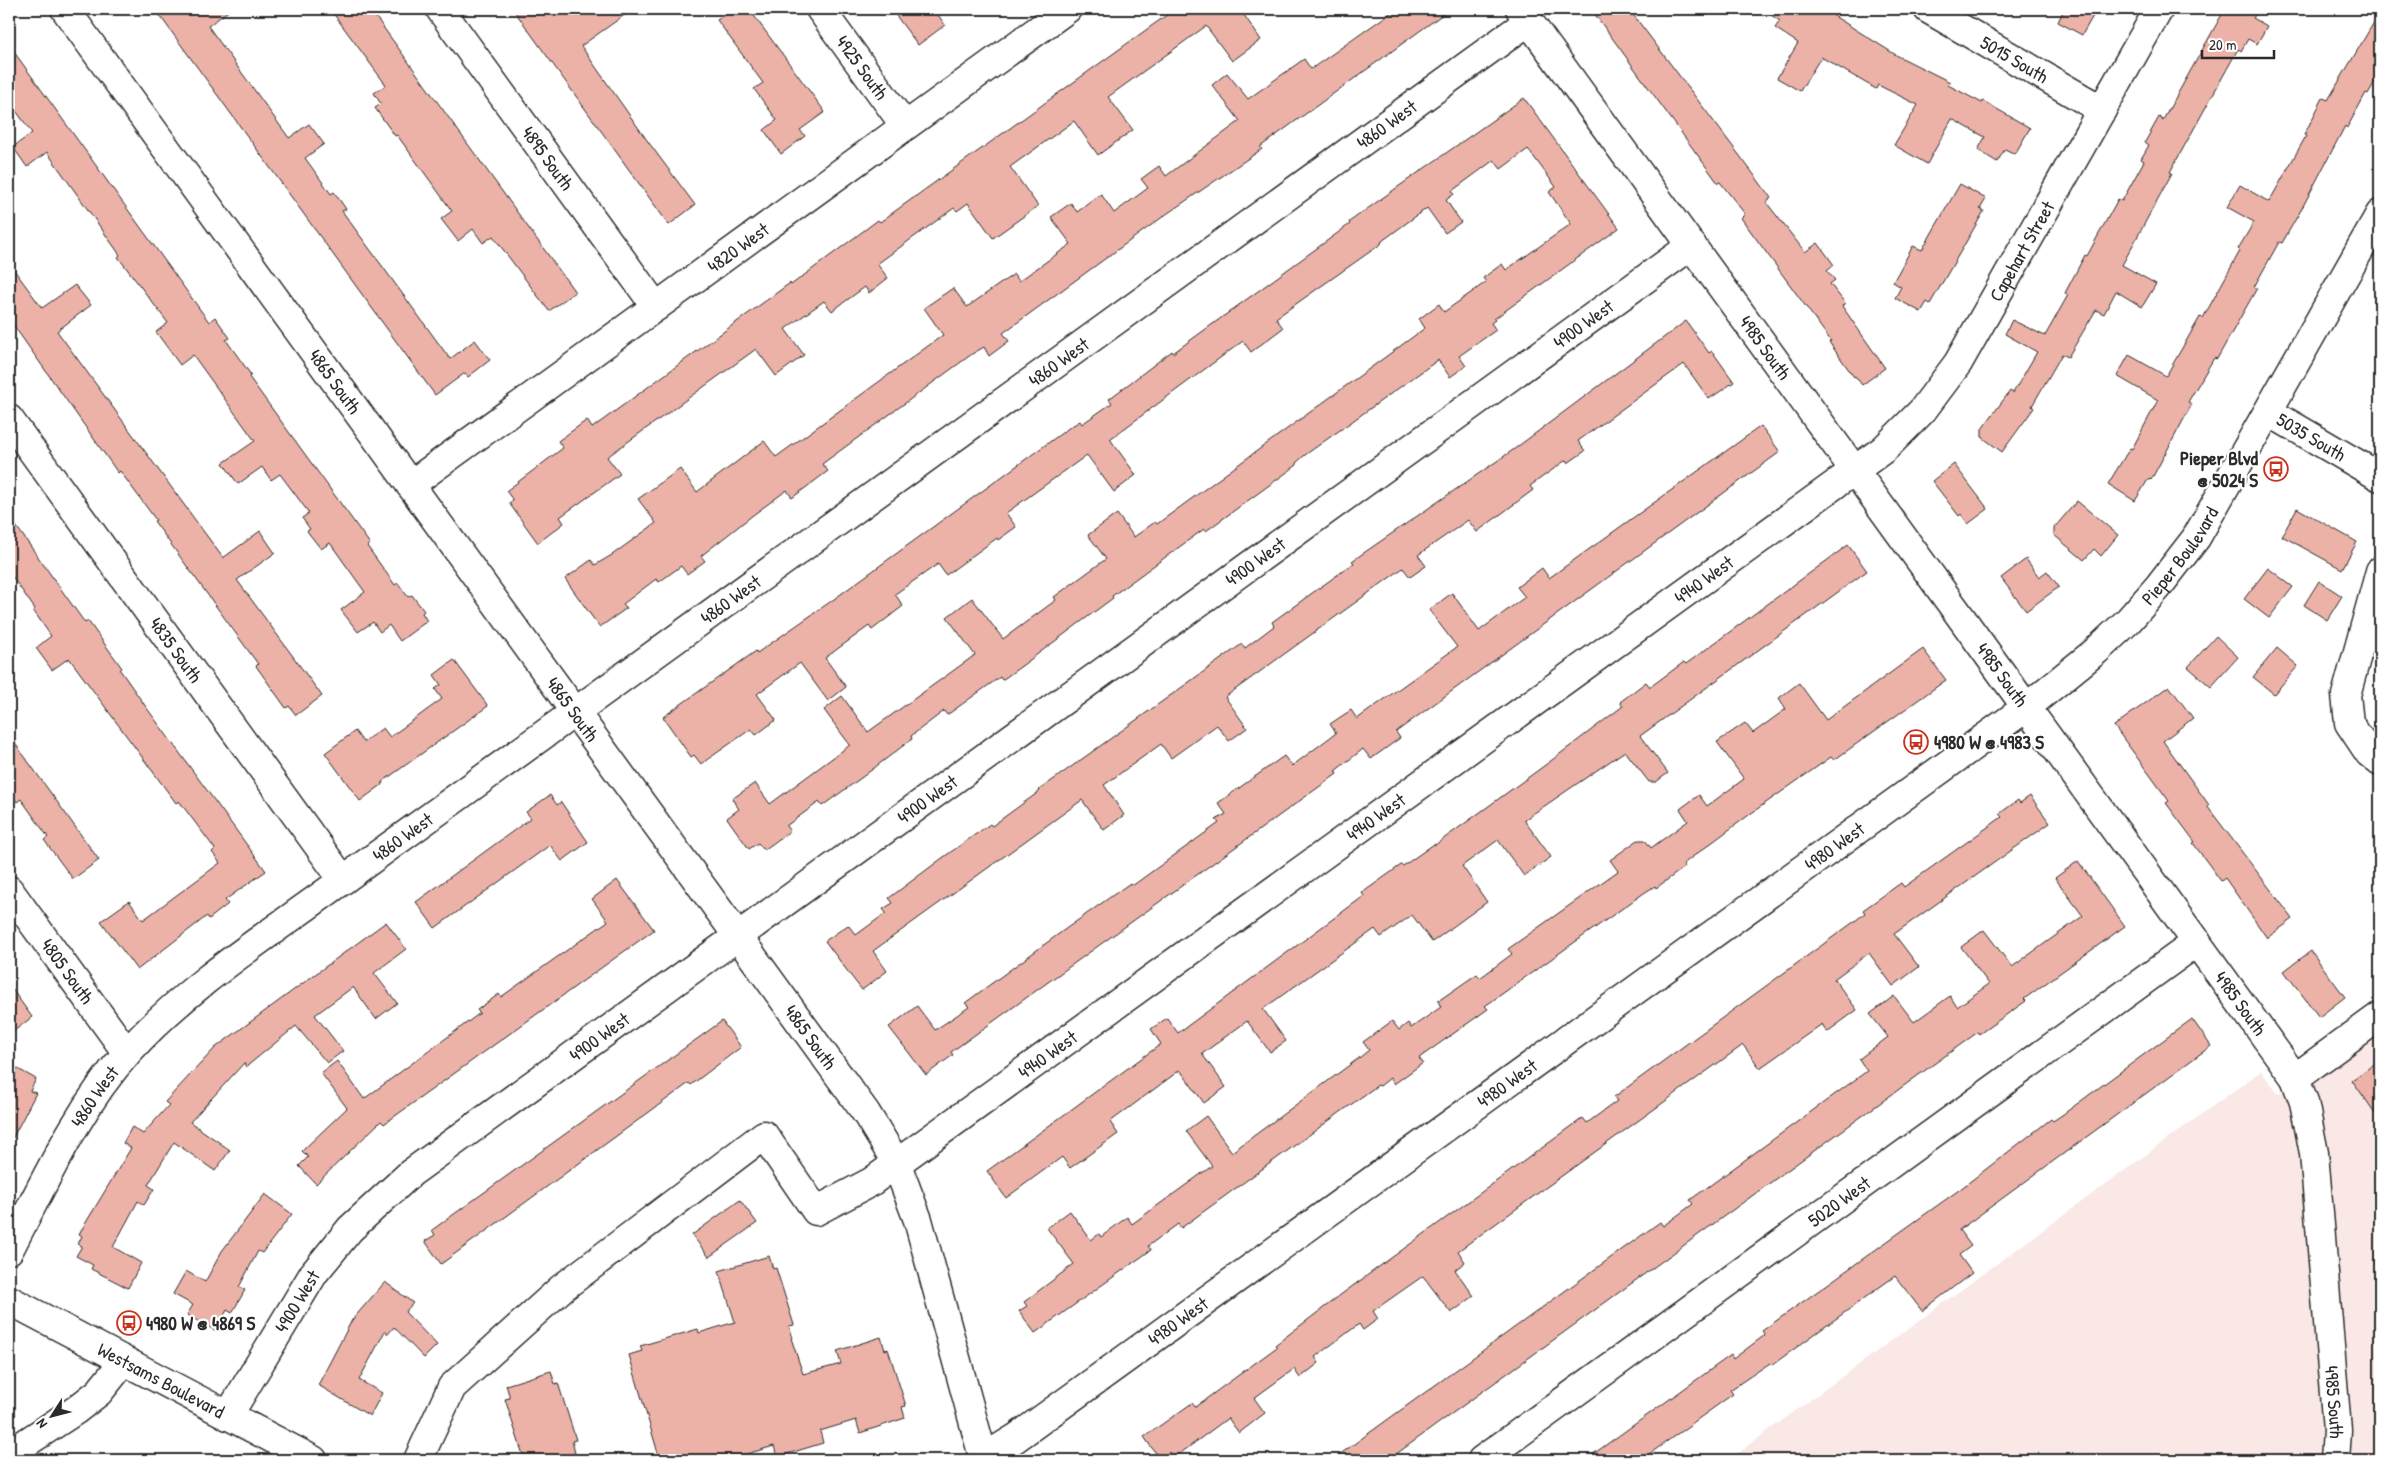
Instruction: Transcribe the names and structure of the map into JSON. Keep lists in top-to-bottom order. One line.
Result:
{"streets":{"street":["5015 South","4925 South","4860 West","4895 South","4820 West","Capehart Street","4900 West","4985 South","4865 South","5035 South","Pieper Boulevard","4940 West","4835 South","4980 West","4805 South","5020 West","Westsams Boulevard"]},"crossings":[["5015 South","Capehart Street"],["4925 South","4820 West"],["4860 West","4985 South"],["4860 West","4865 South"],["4860 West","4835 South"],["4860 West","4805 South"],["4895 South","4820 West"],["4820 West","4865 South"],["Capehart Street","4985 South"],["Capehart Street","4940 West"],["4900 West","4985 South"],["4900 West","4865 South"],["4900 West","Westsams Boulevard"],["4985 South","Pieper Boulevard"],["4985 South","4940 West"],["4985 South","4980 West"],["4985 South","5020 West"],["4865 South","4940 West"],["4865 South","4980 West"],["5035 South","Pieper Boulevard"],["Pieper Boulevard","4980 West"]],"places":{"bus stop":["Pieper Blvd @ 5024 S","4980 W @ 4983 S","4980 W @ 4869 S"]},"scale_bar":"20 m","north":"bottom left"}
